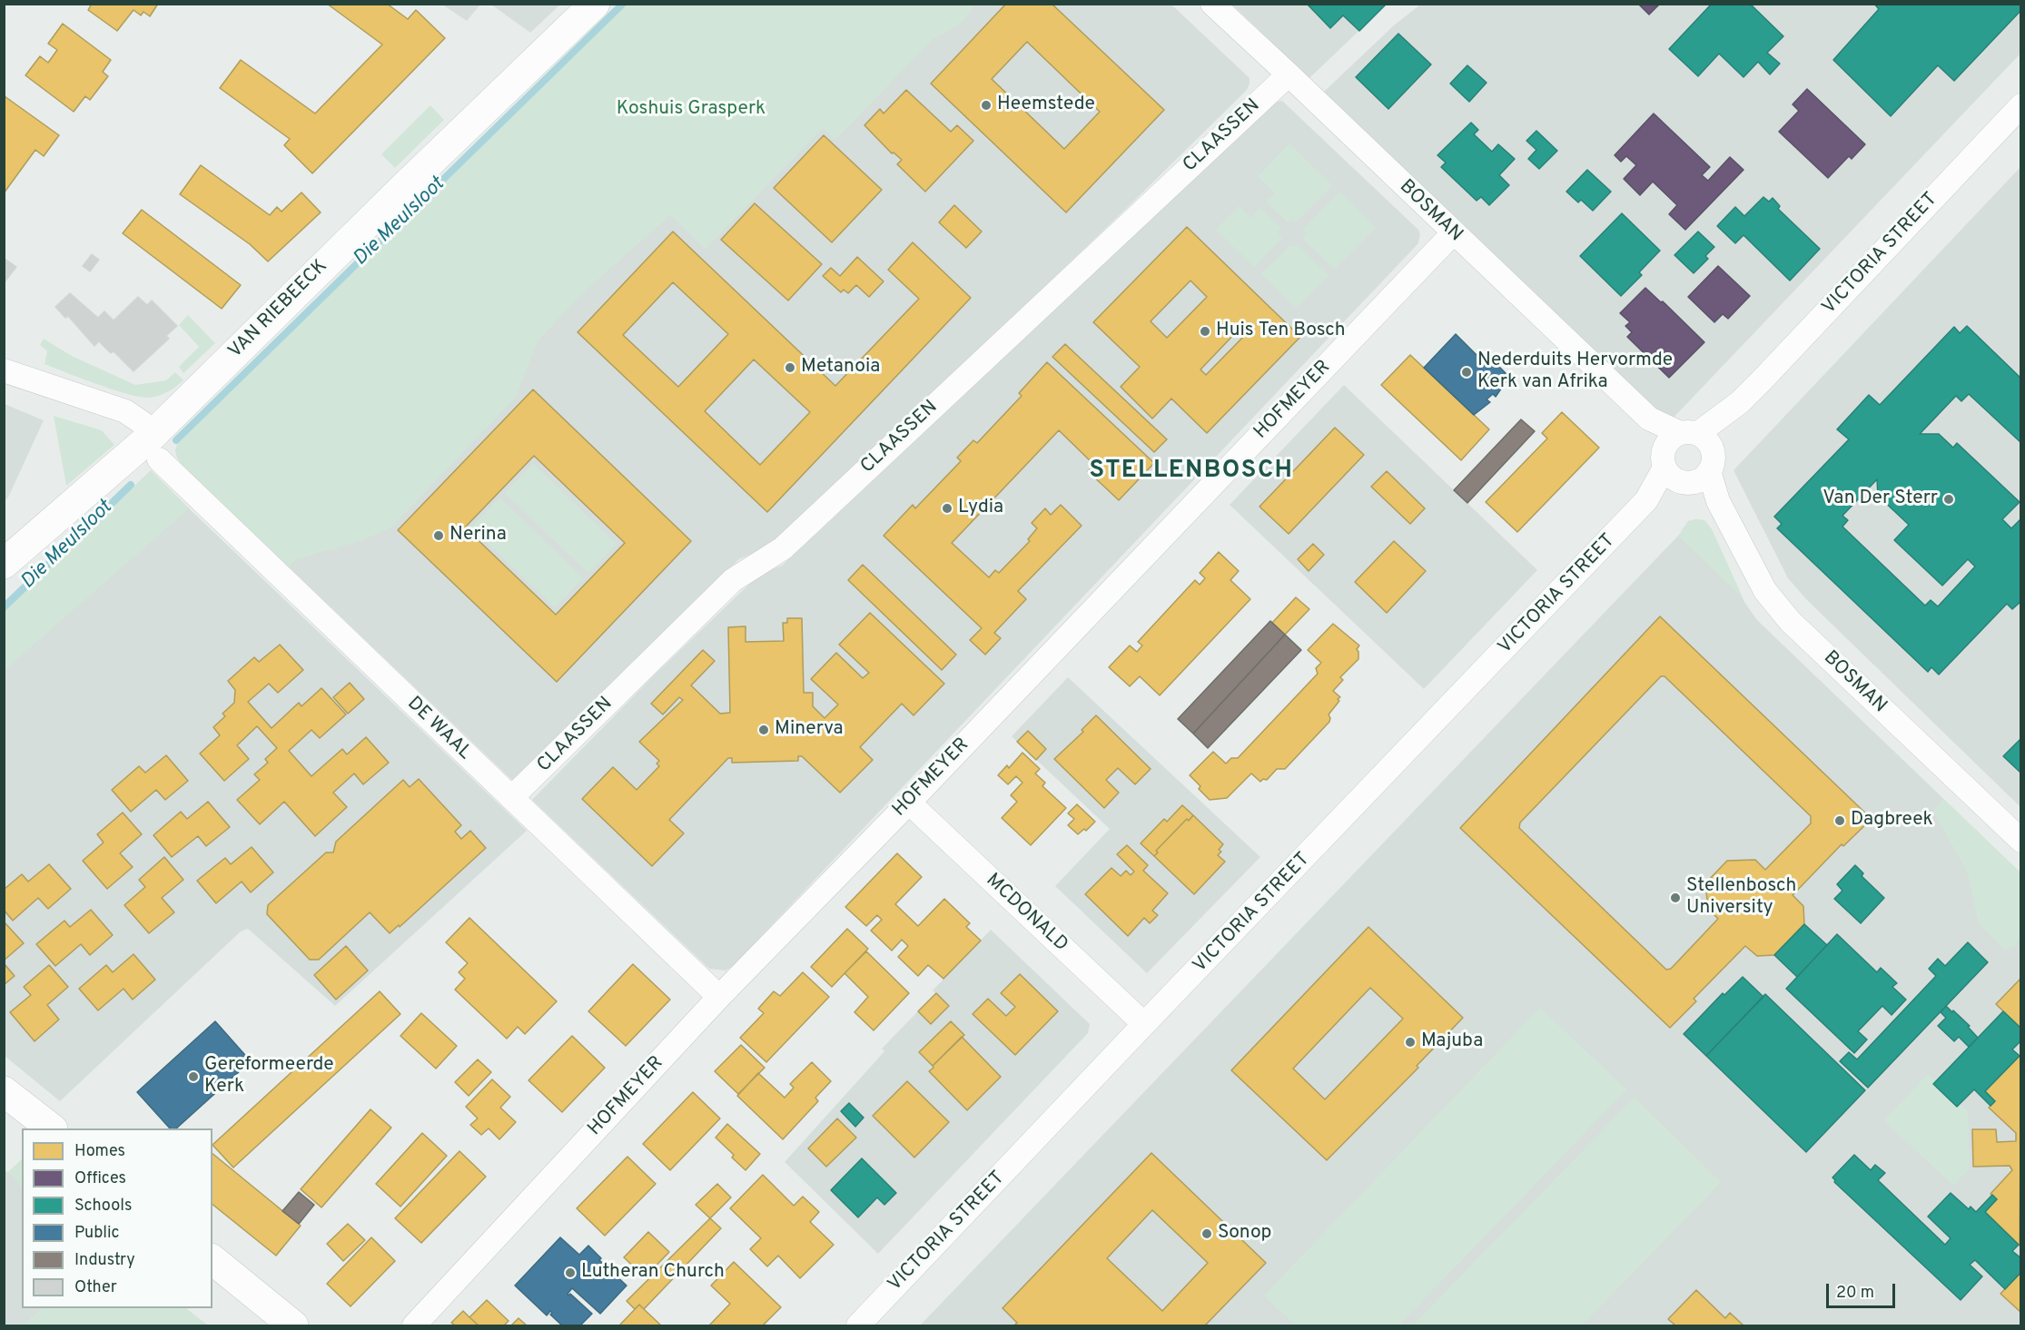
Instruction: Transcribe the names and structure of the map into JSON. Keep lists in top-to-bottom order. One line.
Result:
{"streets":{"street":["CLAASSEN","BOSMAN","VICTORIA STREET","VAN RIEBEECK","HOFMEYER","DE WAAL","MCDONALD"]},"crossings":[["CLAASSEN","BOSMAN"],["CLAASSEN","DE WAAL"],["BOSMAN","VICTORIA STREET"],["BOSMAN","HOFMEYER"],["VICTORIA STREET","MCDONALD"],["VAN RIEBEECK","DE WAAL"],["HOFMEYER","DE WAAL"],["HOFMEYER","MCDONALD"]],"districts":["STELLENBOSCH"],"water":["Die Meulsloot"],"parks":["Koshuis Grasperk"],"places":["Heemstede","Huis Ten Bosch","Metanoia","Nederduits Hervormde Kerk van Afrika","Van Der Sterr","Lydia","Nerina","Minerva","Dagbreek","Stellenbosch University","Majuba","Gereformeerde Kerk","Sonop","Lutheran Church"],"legend":["Homes","Offices","Schools","Public","Industry","Other"],"scale_bar":"20 m"}
